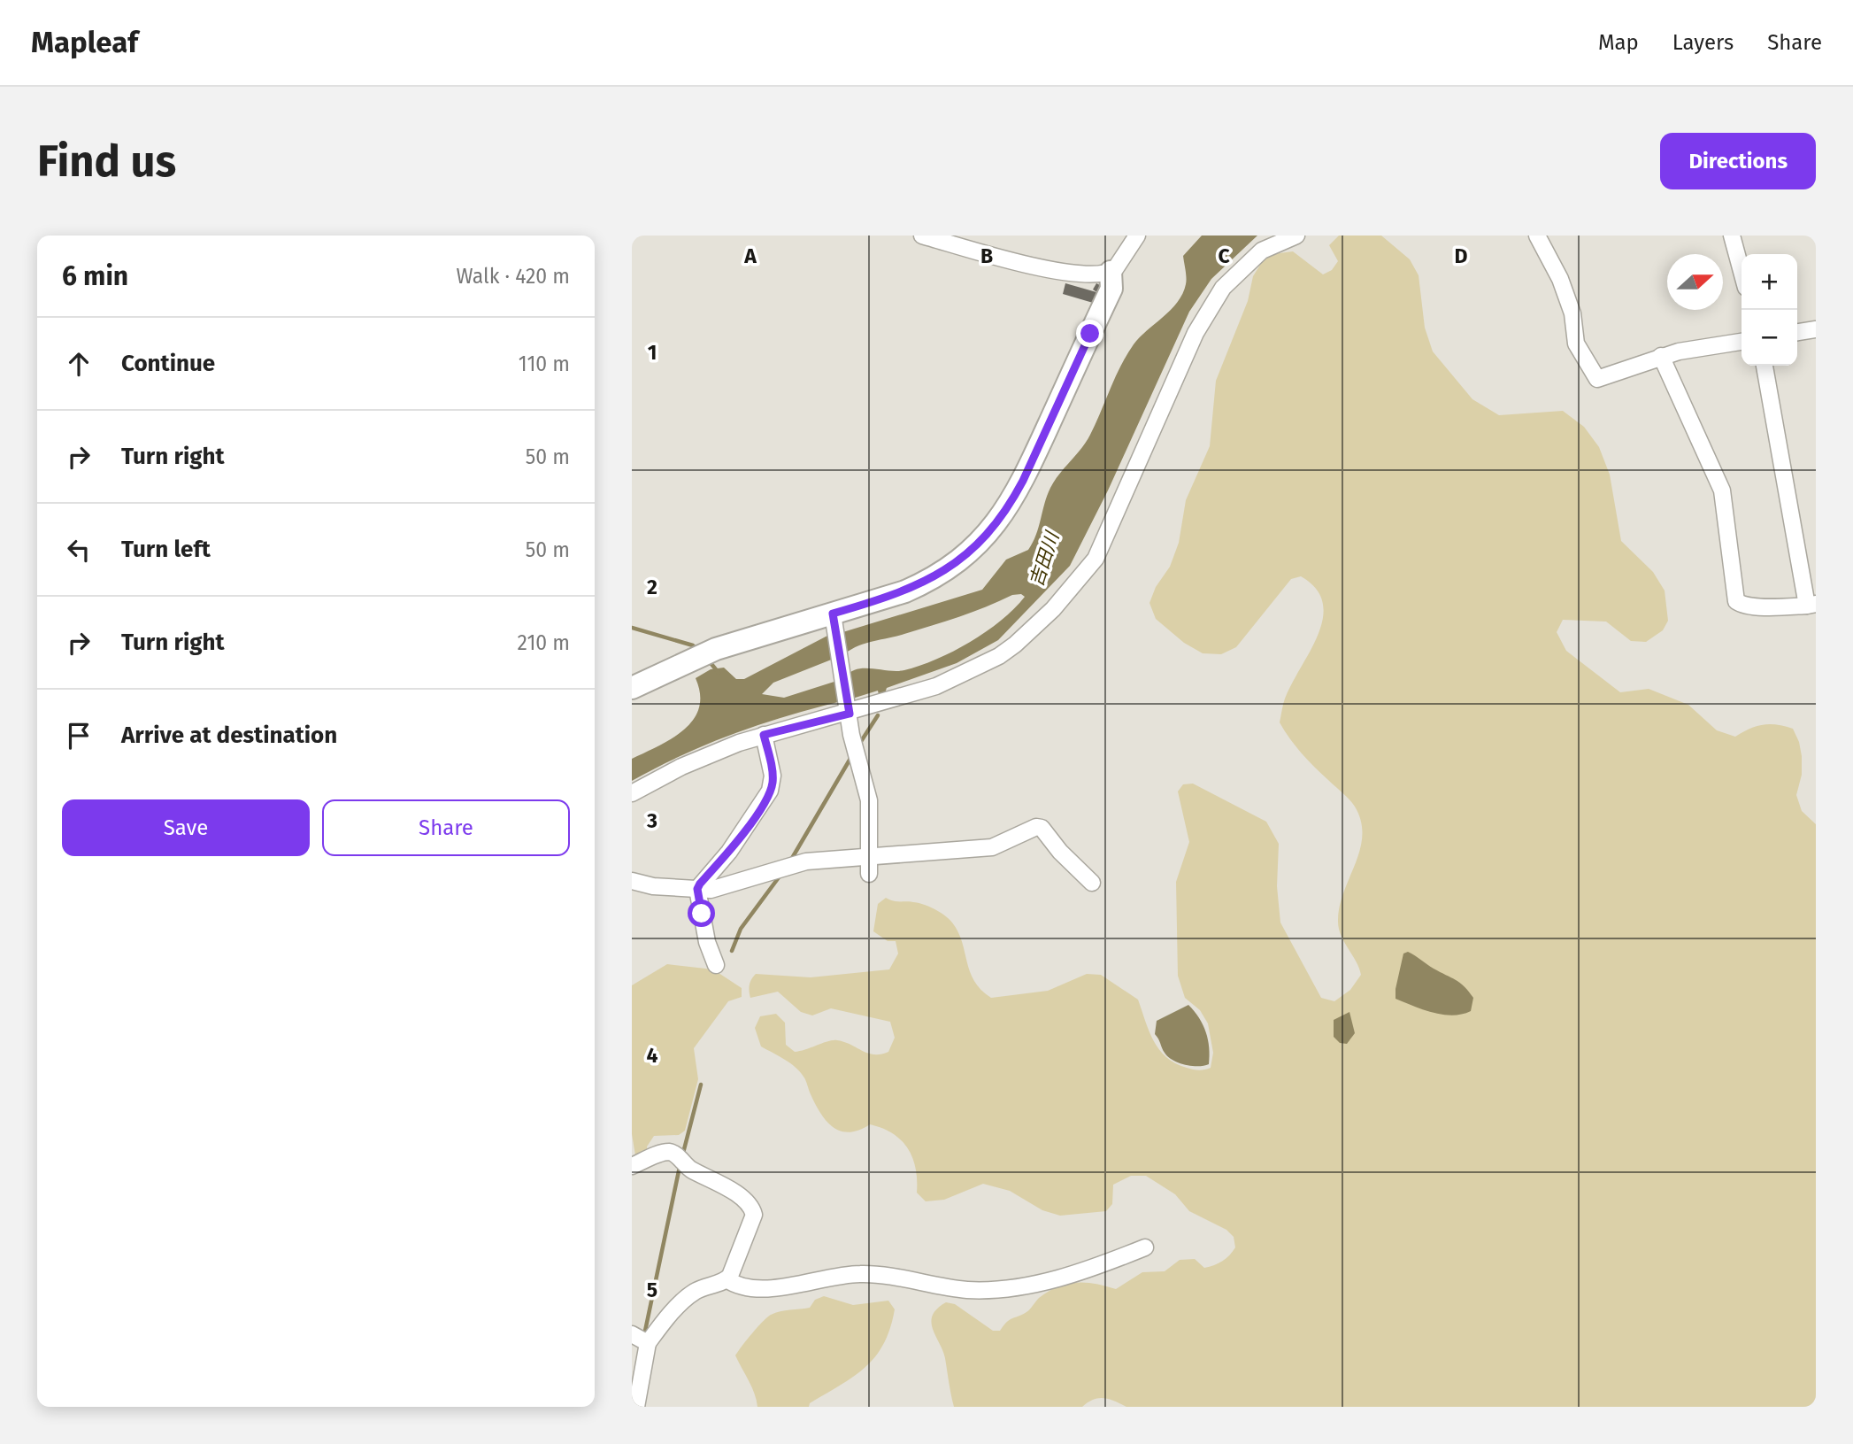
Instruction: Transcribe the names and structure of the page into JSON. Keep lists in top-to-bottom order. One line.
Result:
{"water":["吉田川"],"north":"right","page":{"header":"Mapleaf","nav":["Map","Layers","Share"],"buttons":["Directions",["Save","Share"]],"title":"Find us","heading":["6 min","Walk · 420 m"],"map_buttons":["+","−"],"list":[["Continue","110 m"],["Turn right","50 m"],["Turn left","50 m"],["Turn right","210 m"],"Arrive at destination"]},"grid":{"columns":["A","B","C","D"],"rows":["1","2","3","4","5"]}}
